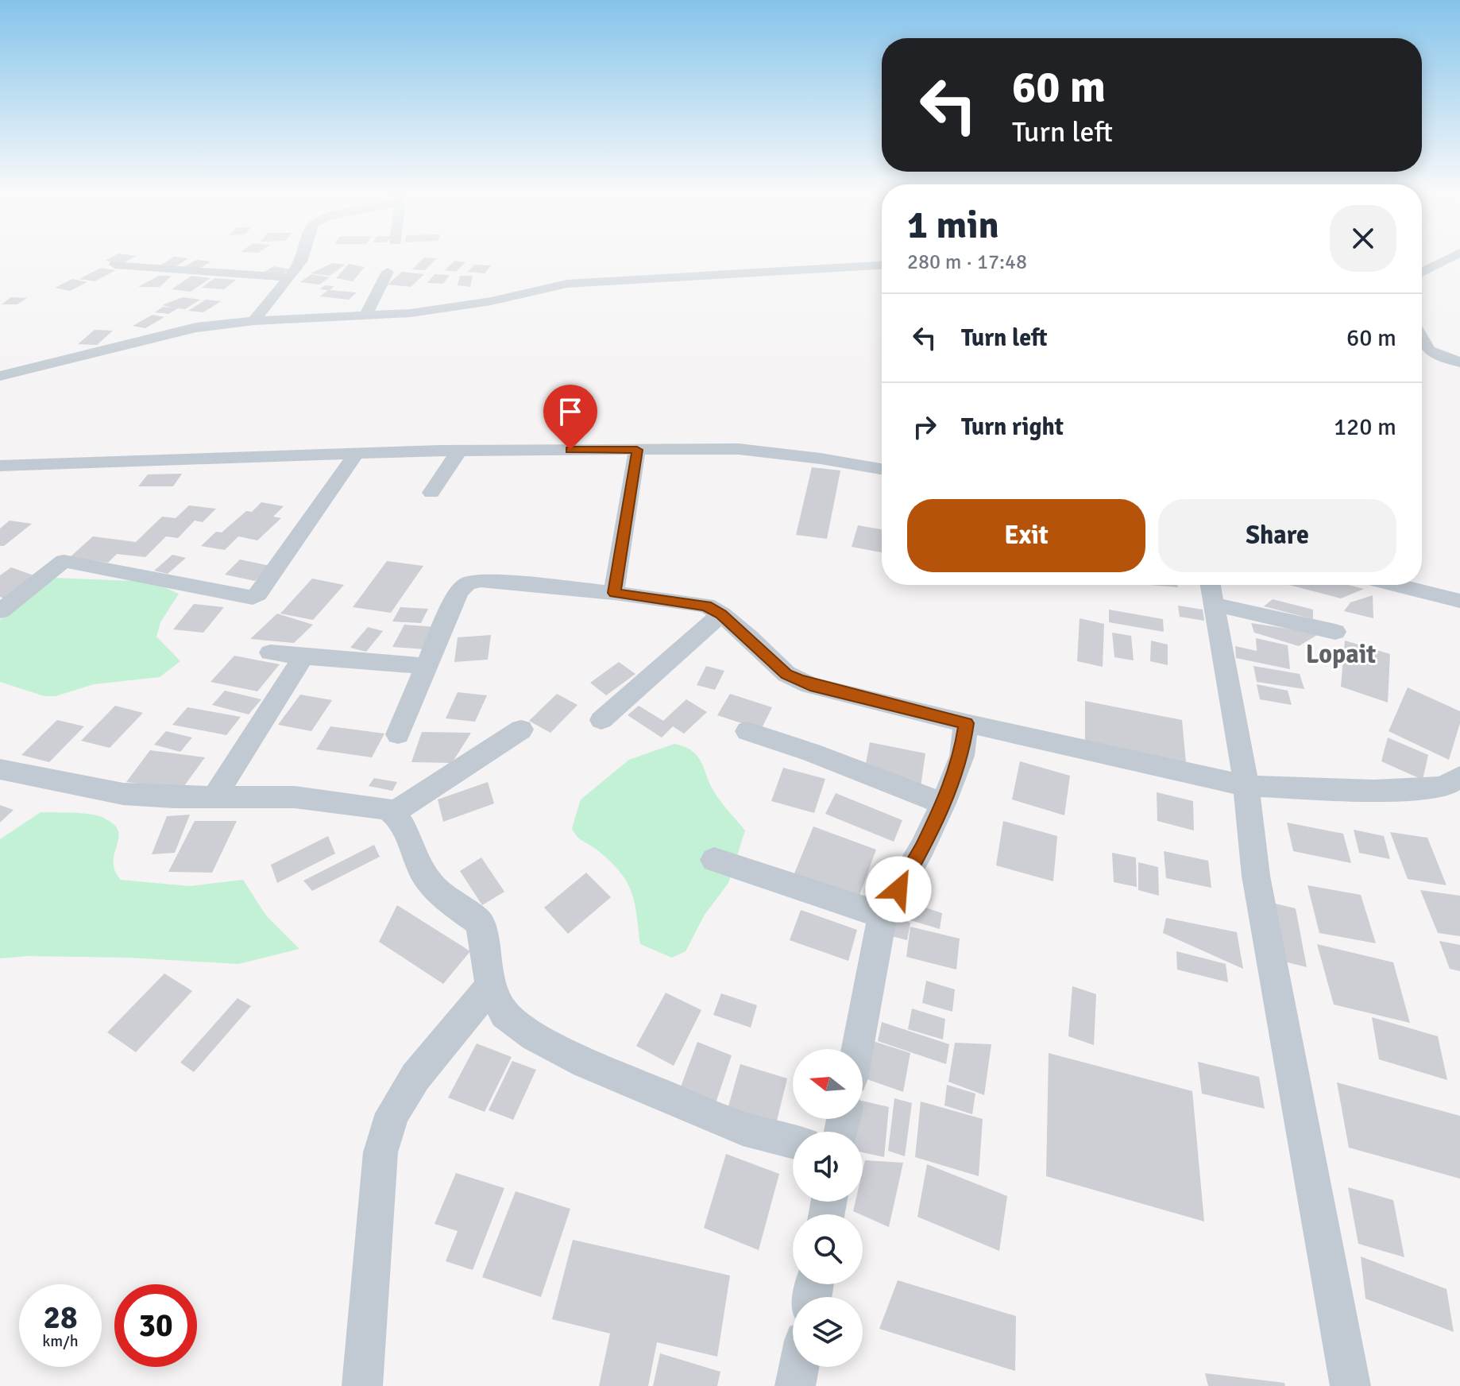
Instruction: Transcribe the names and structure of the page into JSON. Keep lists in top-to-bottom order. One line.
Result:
{"districts":["Lopait"],"north":"left","page":{"turn":["60 m","Turn left"],"heading":["1 min","280 m · 17:48"],"list":[{"name":"Turn left","value":"60 m"},{"name":"Turn right","value":"120 m"}],"buttons":["Exit","Share"],"speed":"28 km/h","limit":"30"}}
